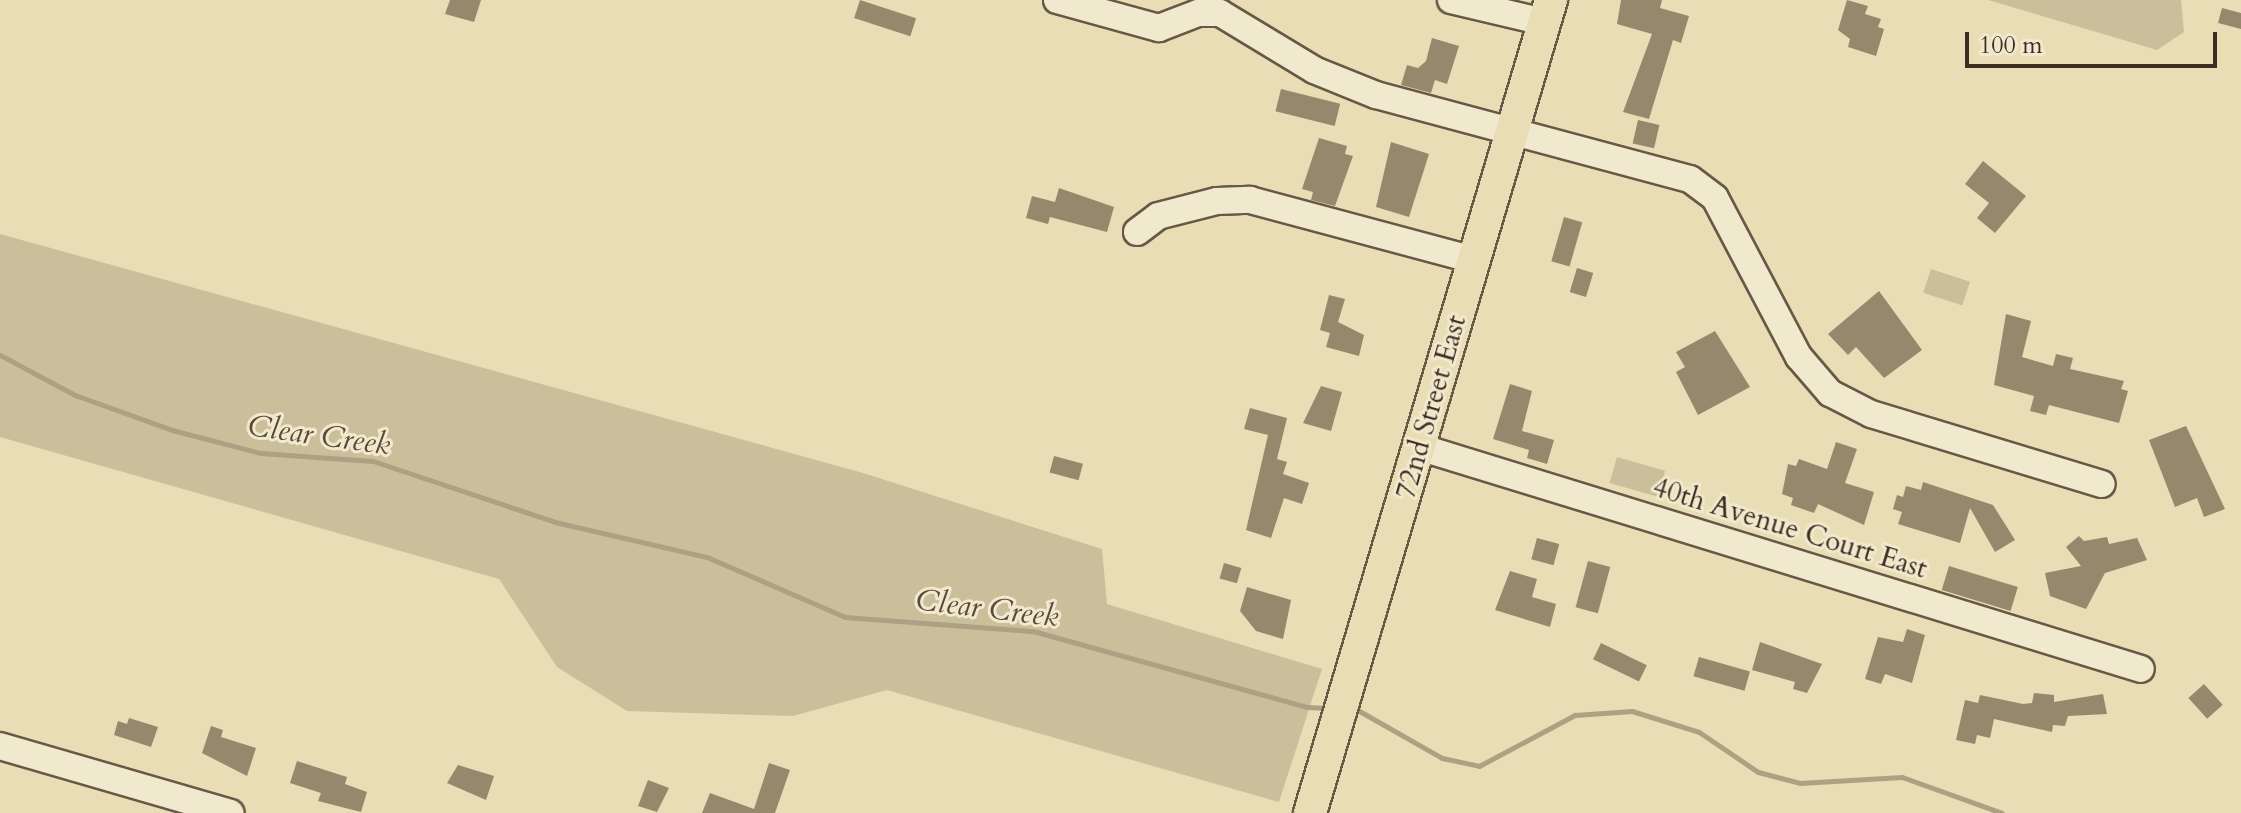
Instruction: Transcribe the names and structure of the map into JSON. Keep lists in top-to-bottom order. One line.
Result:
{"streets":{"main road":["72nd Street East"],"street":["40th Avenue Court East"]},"crossings":[["72nd Street East","40th Avenue Court East"]],"water":["Clear Creek"],"scale_bar":"100 m"}
